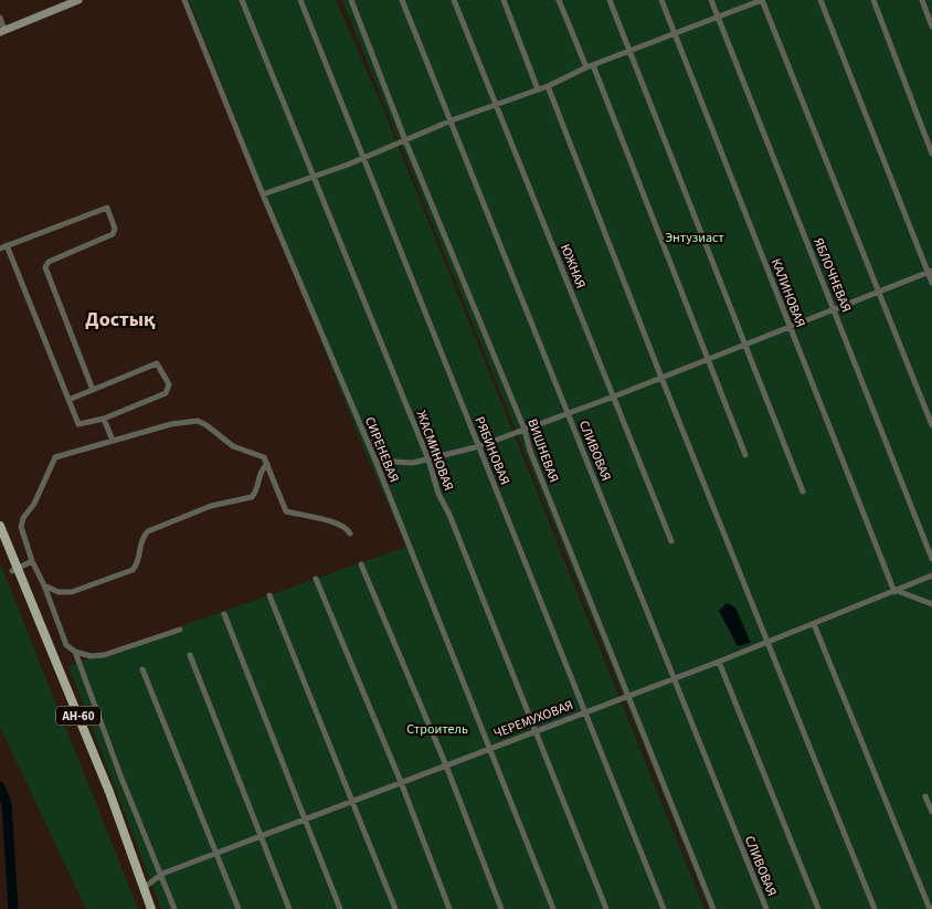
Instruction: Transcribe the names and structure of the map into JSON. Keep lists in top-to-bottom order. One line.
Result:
{"streets":{"main road":["АН-60"],"street":["ЮЖНАЯ","ЯБЛОЧНЕВАЯ","КАЛИНОВАЯ","СИРЕНЕВАЯ","ЖАСМИНОВАЯ","РЯБИНОВАЯ","ВИШНЕВАЯ","СЛИВОВАЯ","ЧЕРЕМУХОВАЯ"]},"crossings":[["КАЛИНОВАЯ","ЧЕРЕМУХОВАЯ"],["СИРЕНЕВАЯ","ЧЕРЕМУХОВАЯ"],["ЖАСМИНОВАЯ","ЧЕРЕМУХОВАЯ"],["РЯБИНОВАЯ","ЧЕРЕМУХОВАЯ"],["ВИШНЕВАЯ","ЧЕРЕМУХОВАЯ"],["СЛИВОВАЯ","ЧЕРЕМУХОВАЯ"],["АН-60","ЧЕРЕМУХОВАЯ"]],"districts":["Достық"],"parks":["Энтузиаст","Строитель"]}
